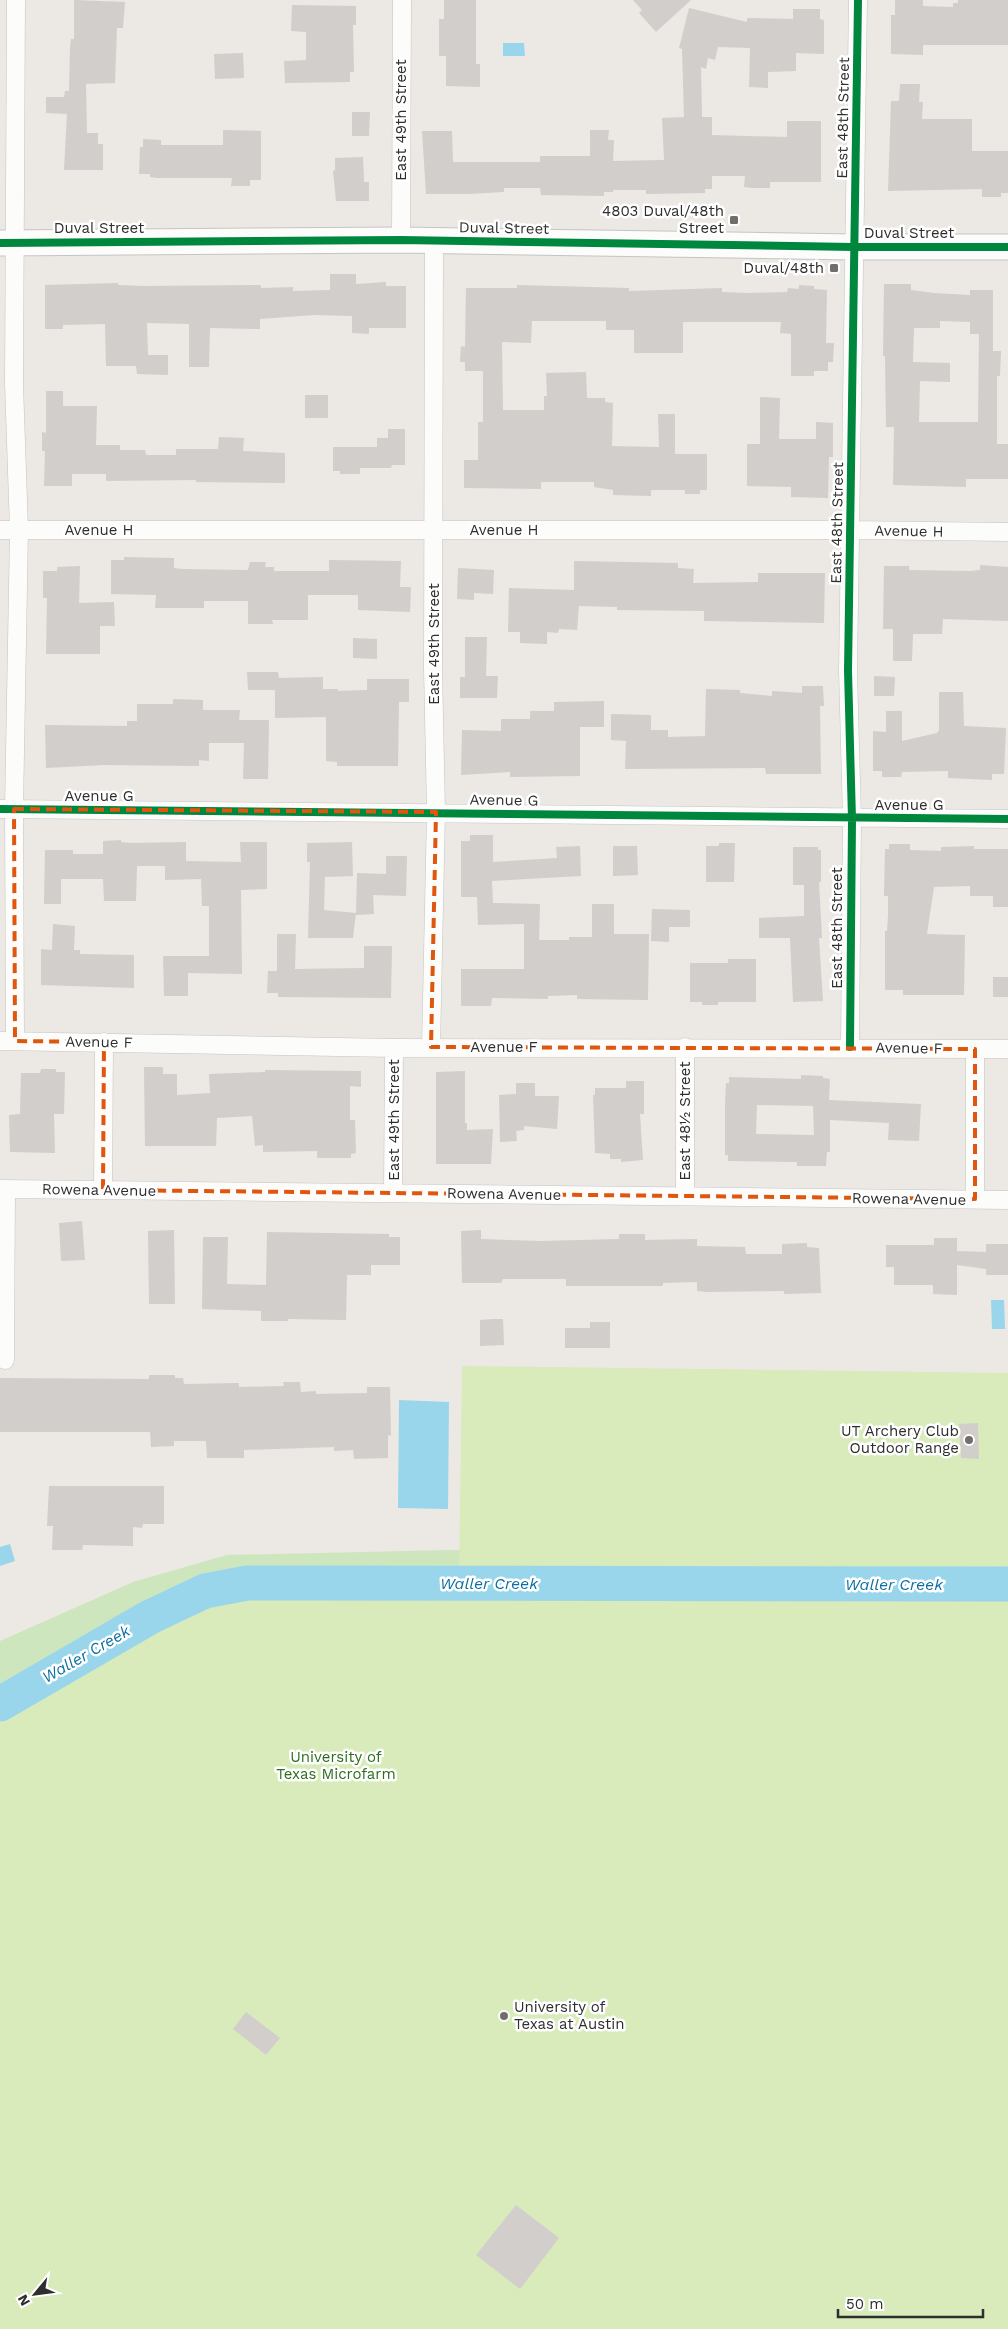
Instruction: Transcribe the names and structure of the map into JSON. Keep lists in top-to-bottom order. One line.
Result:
{"streets":{"street":["East 48th Street","East 49th Street","Duval Street","Avenue H","Avenue G","Avenue F","East 48½ Street","Rowena Avenue"]},"crossings":[["East 48th Street","Duval Street"],["East 48th Street","Avenue H"],["East 48th Street","Avenue G"],["East 48th Street","Avenue F"],["East 49th Street","Duval Street"],["East 49th Street","Avenue H"],["East 49th Street","Avenue G"],["East 49th Street","Avenue F"],["East 49th Street","Rowena Avenue"],["Avenue F","East 48½ Street"],["East 48½ Street","Rowena Avenue"]],"water":["Waller Creek"],"parks":["University of Texas Microfarm"],"places":{"transit":["4803 Duval/48th Street","Duval/48th"],"other":["UT Archery Club Outdoor Range","University of Texas at Austin"]},"scale_bar":"50 m","north":"bottom left"}
